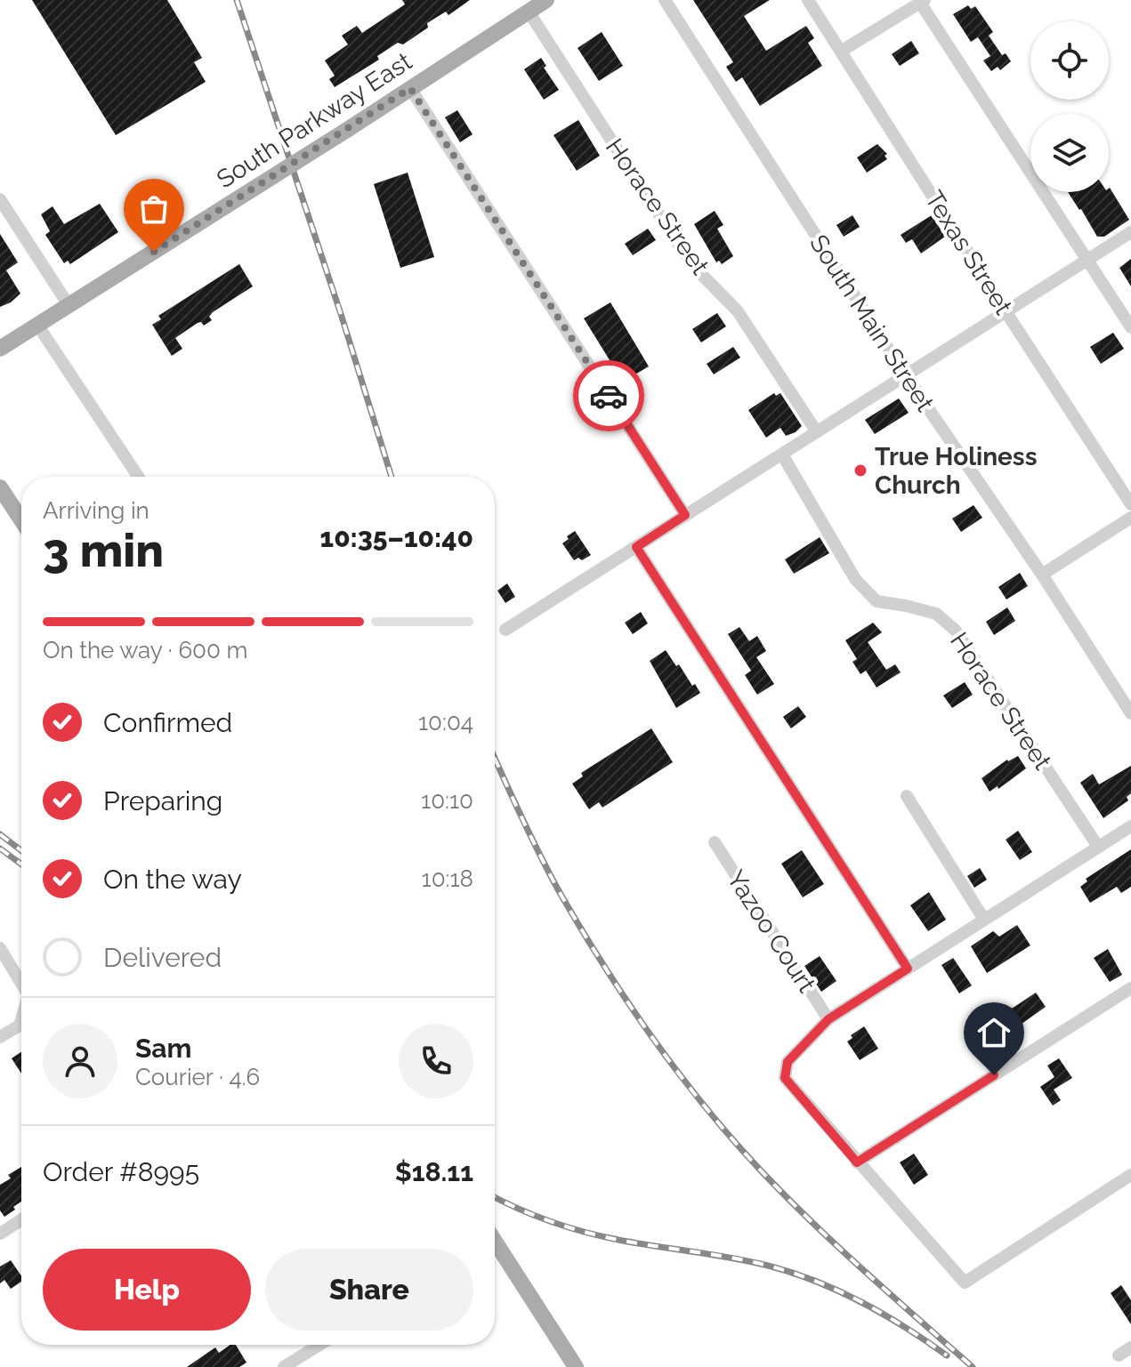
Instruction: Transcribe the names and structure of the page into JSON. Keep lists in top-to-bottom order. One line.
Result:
{"streets":{"main road":["South Parkway East"],"street":["Horace Street","Texas Street","South Main Street","Yazoo Court"]},"crossings":[["South Parkway East","Horace Street"]],"places":["True Holiness Church"],"page":{"heading":["3 min","Arriving in","10:35–10:40"],"panel":["Sam","Courier · 4.6","Order #8995","$18.11"],"bar":"On the way · 600 m","list":[["Confirmed","10:04"],["Preparing","10:10"],["On the way","10:18"],"Delivered"],"buttons":["Help","Share"]}}
